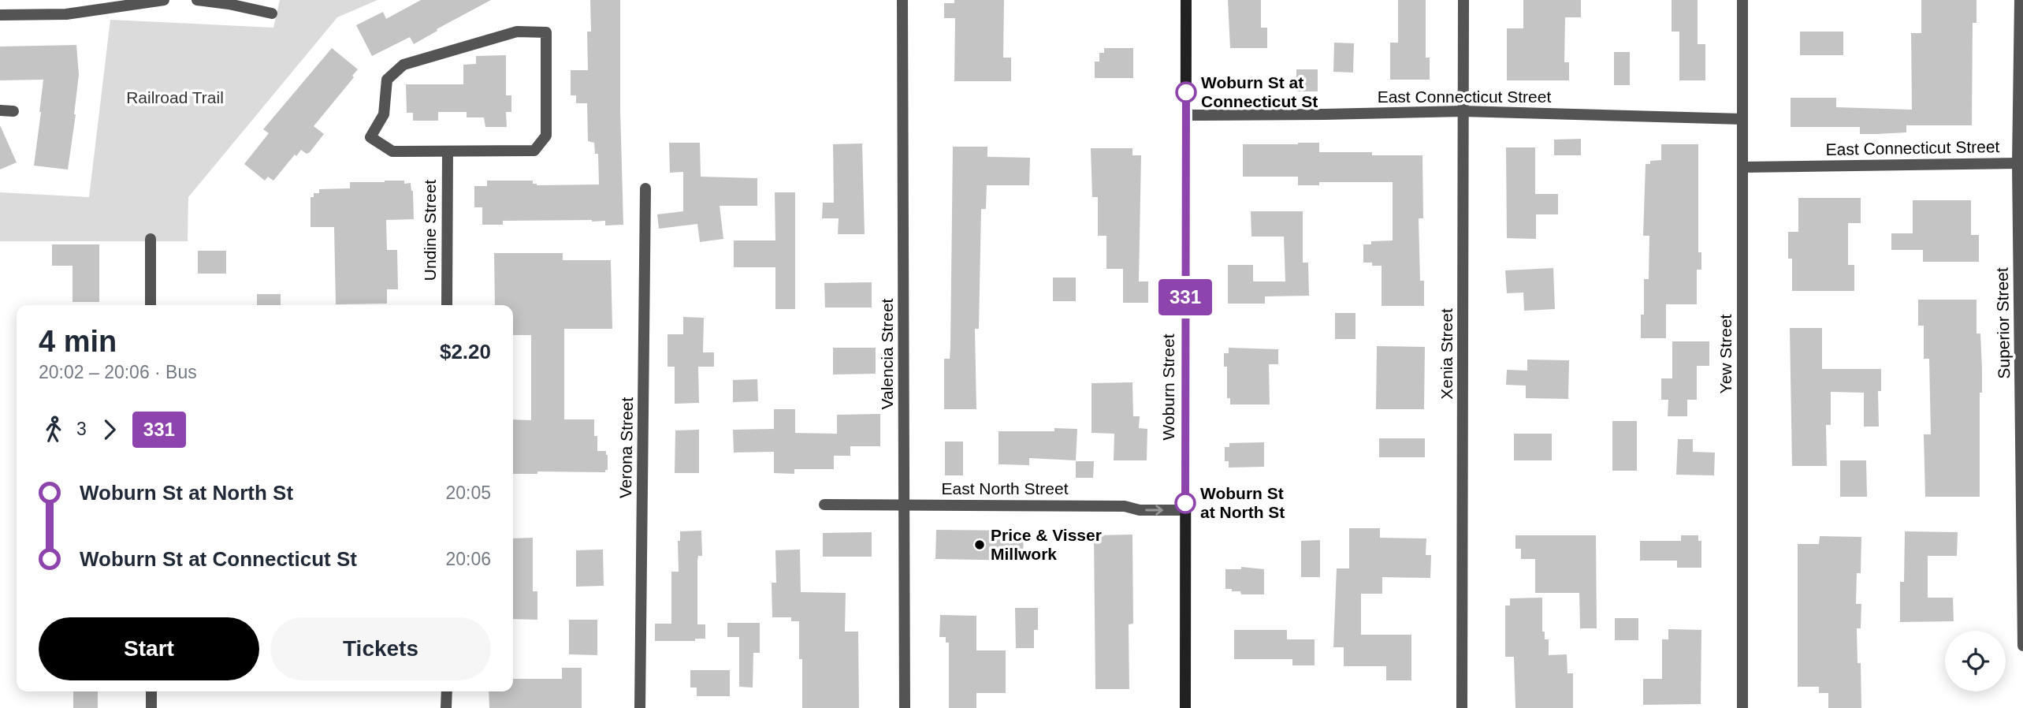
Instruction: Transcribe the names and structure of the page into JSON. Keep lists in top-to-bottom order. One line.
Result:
{"streets":{"main road":["Woburn Street"],"street":["East Connecticut Street","Undine Street","Superior Street","Valencia Street","Xenia Street","Yew Street","Verona Street","East North Street"]},"crossings":[["East Connecticut Street","Superior Street"],["East Connecticut Street","Xenia Street"],["East Connecticut Street","Yew Street"],["East Connecticut Street","Woburn Street"],["Valencia Street","East North Street"],["Woburn Street","East North Street"]],"one_way":["East North Street"],"parks":["Railroad Trail"],"places":["Woburn St at Connecticut St","Woburn St at North St","Price & Visser Millwork"],"lines":["bus line 331"],"page":{"on_map":"331","heading":["4 min","20:02 – 20:06 · Bus","$2.20"],"legs":["3","331"],"list":[{"name":"Woburn St at North St","value":"20:05"},{"name":"Woburn St at Connecticut St","value":"20:06"}],"buttons":["Start","Tickets"]}}
